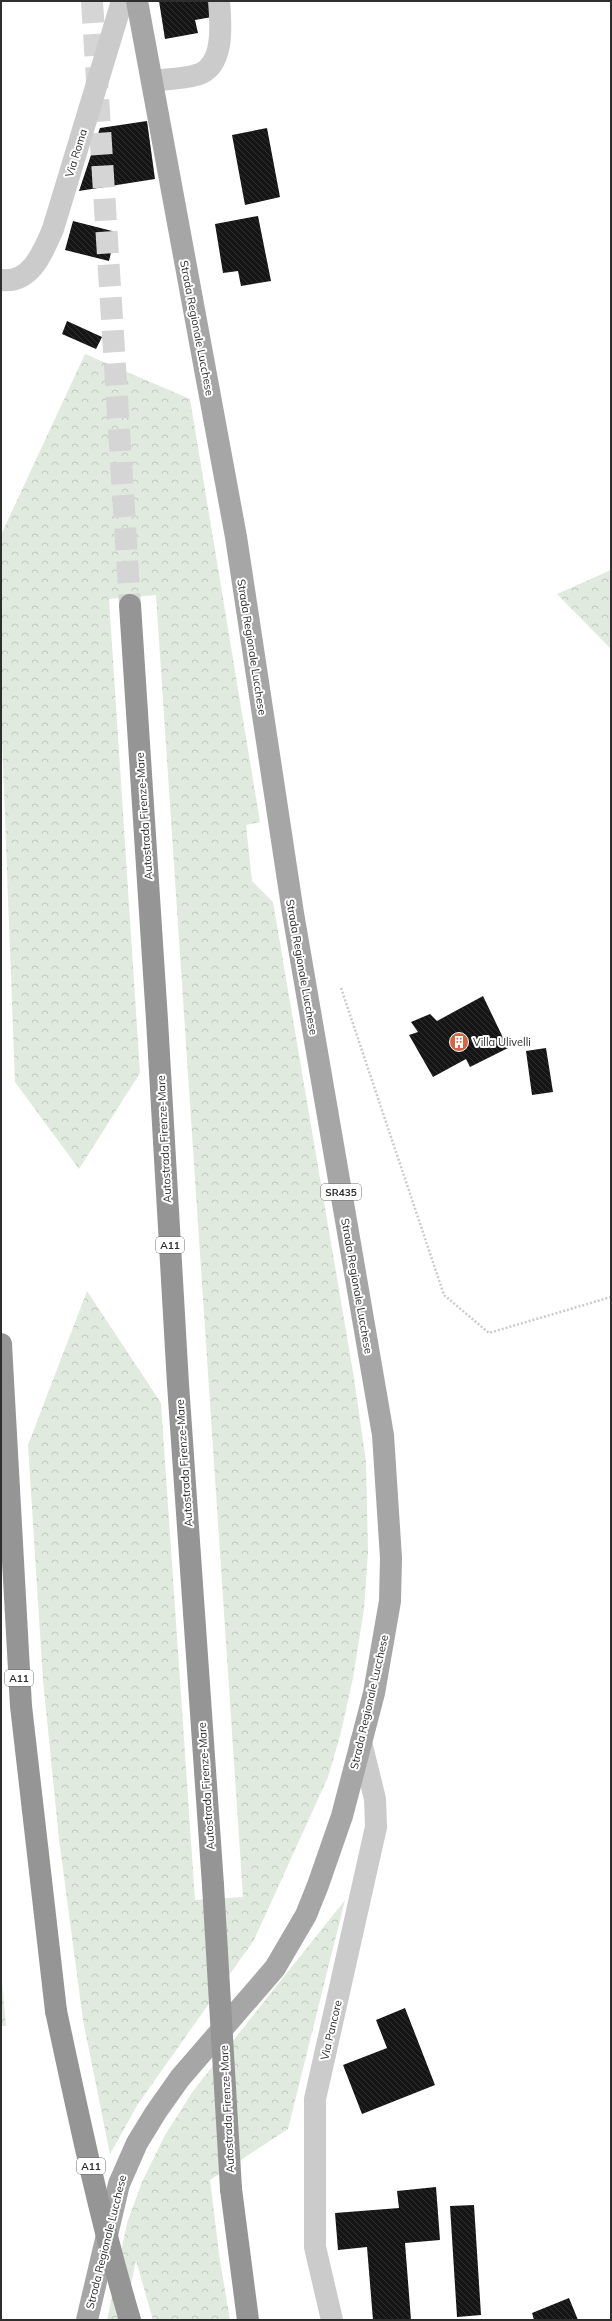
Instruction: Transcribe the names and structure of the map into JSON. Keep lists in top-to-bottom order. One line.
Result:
{"streets":{"highway":["Autostrada Firenze-Mare","A11"],"main road":["Strada Regionale Lucchese","SR435"],"street":["Via Roma","Via Pancore"]},"crossings":[["Strada Regionale Lucchese","Via Pancore"]],"places":{"building":["Villa Ulivelli"]}}
